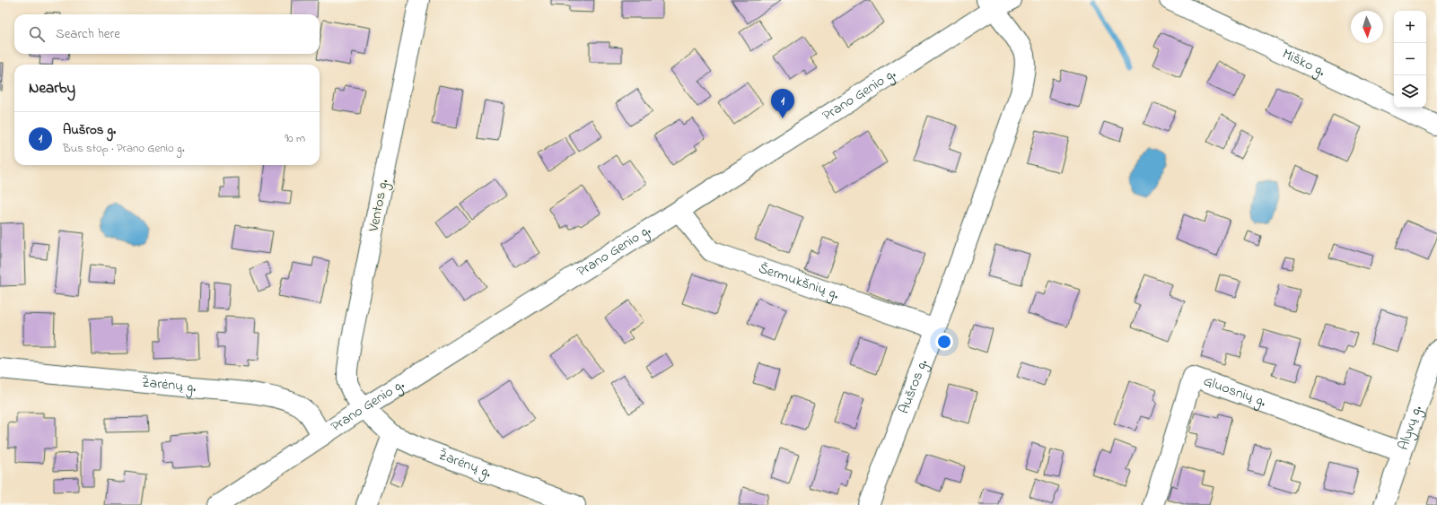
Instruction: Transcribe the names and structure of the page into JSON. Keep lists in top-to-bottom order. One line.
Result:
{"streets":{"street":["Miško g.","Prano Genio g.","Ventos g.","Šermukšnių g.","Žarėnų g.","Aušros g.","Gluosnių g.","Alyvų g."]},"crossings":[["Prano Genio g.","Ventos g."],["Prano Genio g.","Šermukšnių g."],["Prano Genio g.","Žarėnų g."],["Prano Genio g.","Aušros g."],["Ventos g.","Žarėnų g."],["Šermukšnių g.","Aušros g."],["Gluosnių g.","Alyvų g."]],"north":"bottom","page":{"map_buttons":["+","−"],"search":"Search here","heading":"Nearby","pins":"1","list":[{"mark":"1","name":"Aušros g.","note":"Bus stop · Prano Genio g.","value":"90 m"}]}}
